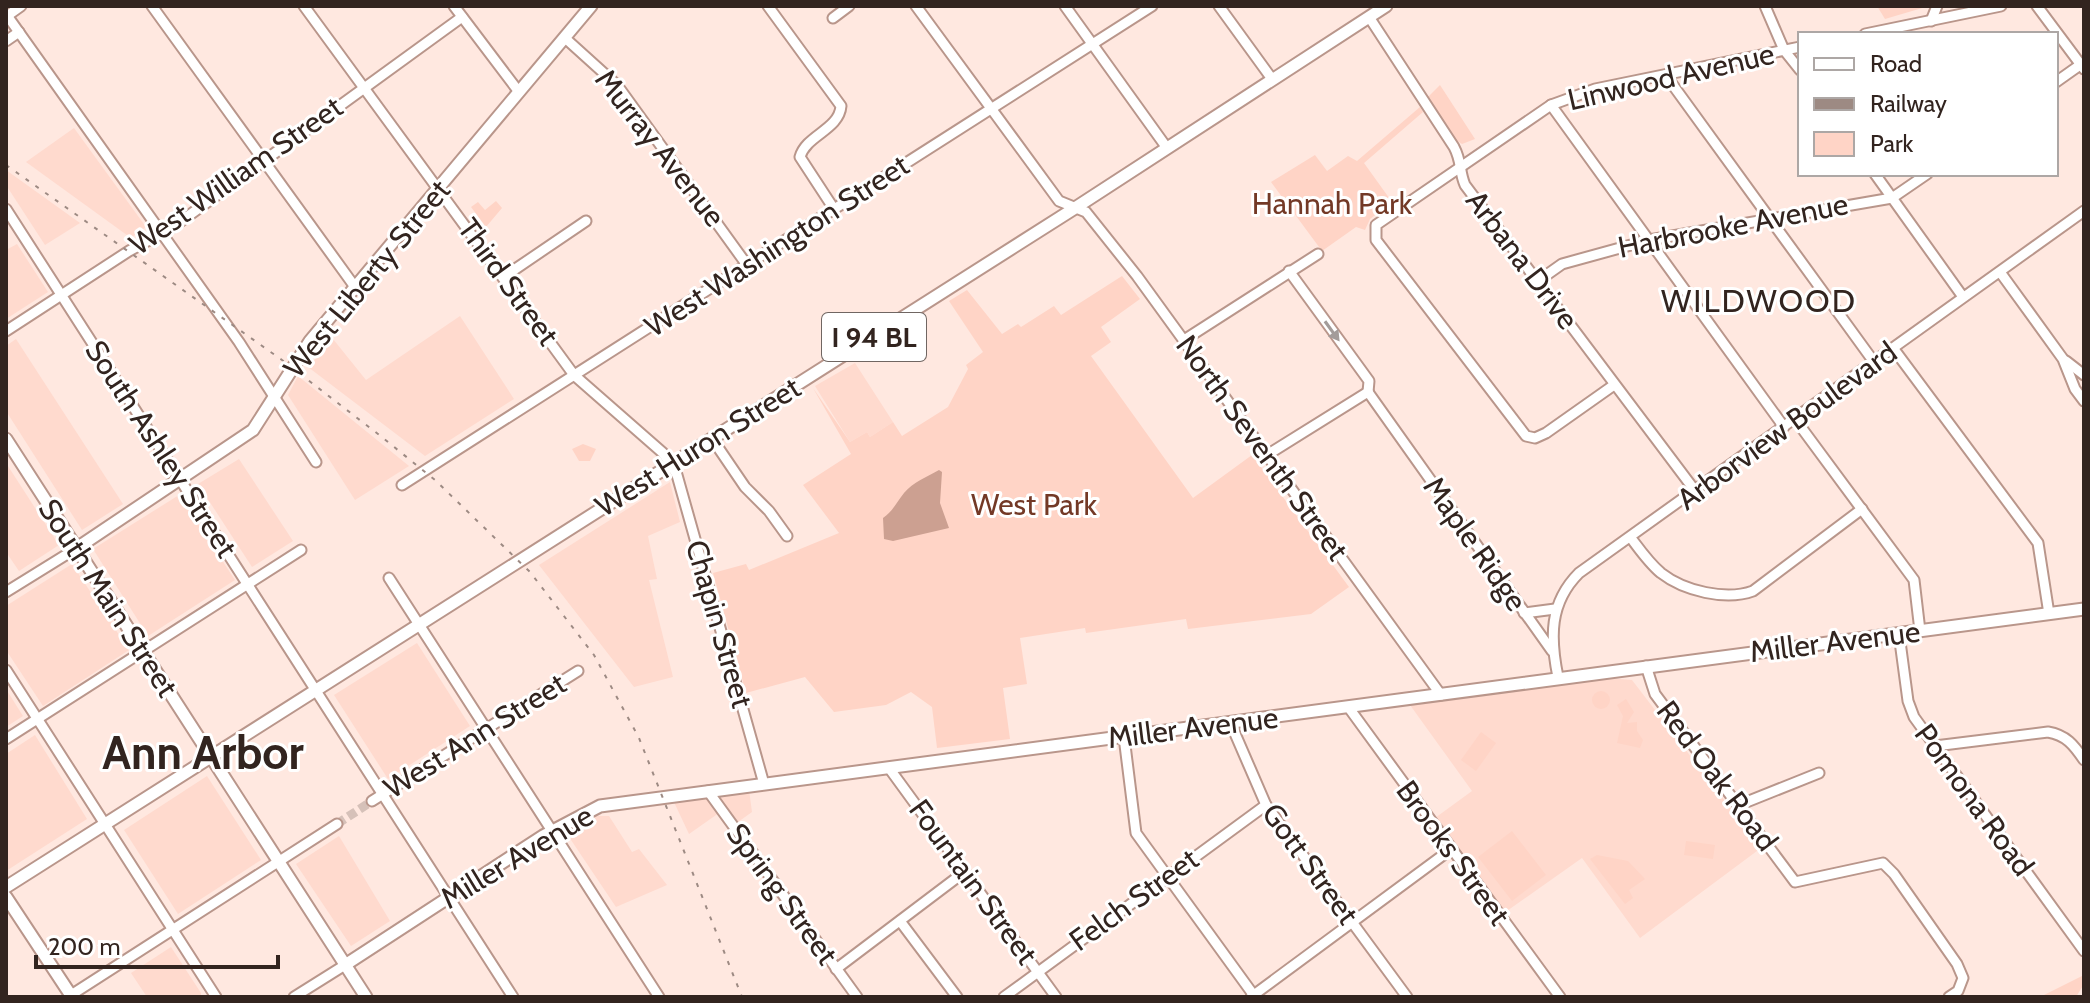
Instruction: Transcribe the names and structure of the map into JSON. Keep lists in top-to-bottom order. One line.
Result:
{"streets":{"main road":["West Liberty Street","I 94 BL","West Huron Street","South Main Street","Miller Avenue"],"street":["Linwood Avenue","Murray Avenue","West William Street","Harbrooke Avenue","West Washington Street","Arbana Drive","Third Street","Arborview Boulevard","North Seventh Street","South Ashley Street","Maple Ridge","Chapin Street","West Ann Street","Red Oak Road","Pomona Road","Brooks Street","Gott Street","Fountain Street","Spring Street","Felch Street"]},"crossings":[["Linwood Avenue","Arbana Drive"],["Murray Avenue","West Washington Street"],["Murray Avenue","West Liberty Street"],["West William Street","Third Street"],["West William Street","South Ashley Street"],["Harbrooke Avenue","Arbana Drive"],["West Washington Street","Third Street"],["West Washington Street","North Seventh Street"],["Arbana Drive","Arborview Boulevard"],["Arbana Drive","West Huron Street"],["West Liberty Street","Third Street"],["West Liberty Street","South Ashley Street"],["West Liberty Street","South Main Street"],["Third Street","West Huron Street"],["Third Street","Chapin Street"],["I 94 BL","West Huron Street"],["I 94 BL","South Main Street"],["Arborview Boulevard","Maple Ridge"],["Arborview Boulevard","Miller Avenue"],["West Huron Street","North Seventh Street"],["West Huron Street","South Ashley Street"],["West Huron Street","South Main Street"],["West Huron Street","Chapin Street"],["North Seventh Street","Miller Avenue"],["South Ashley Street","Miller Avenue"],["South Ashley Street","West Ann Street"],["South Main Street","Miller Avenue"],["Chapin Street","Miller Avenue"],["Miller Avenue","Red Oak Road"],["Miller Avenue","Pomona Road"],["Miller Avenue","Brooks Street"],["Miller Avenue","Gott Street"],["Miller Avenue","Fountain Street"],["Miller Avenue","Spring Street"],["Gott Street","Felch Street"],["Fountain Street","Felch Street"]],"districts":["WILDWOOD","Ann Arbor"],"parks":["Hannah Park","West Park"],"legend":["Road","Railway","Park"],"scale_bar":"200 m"}
